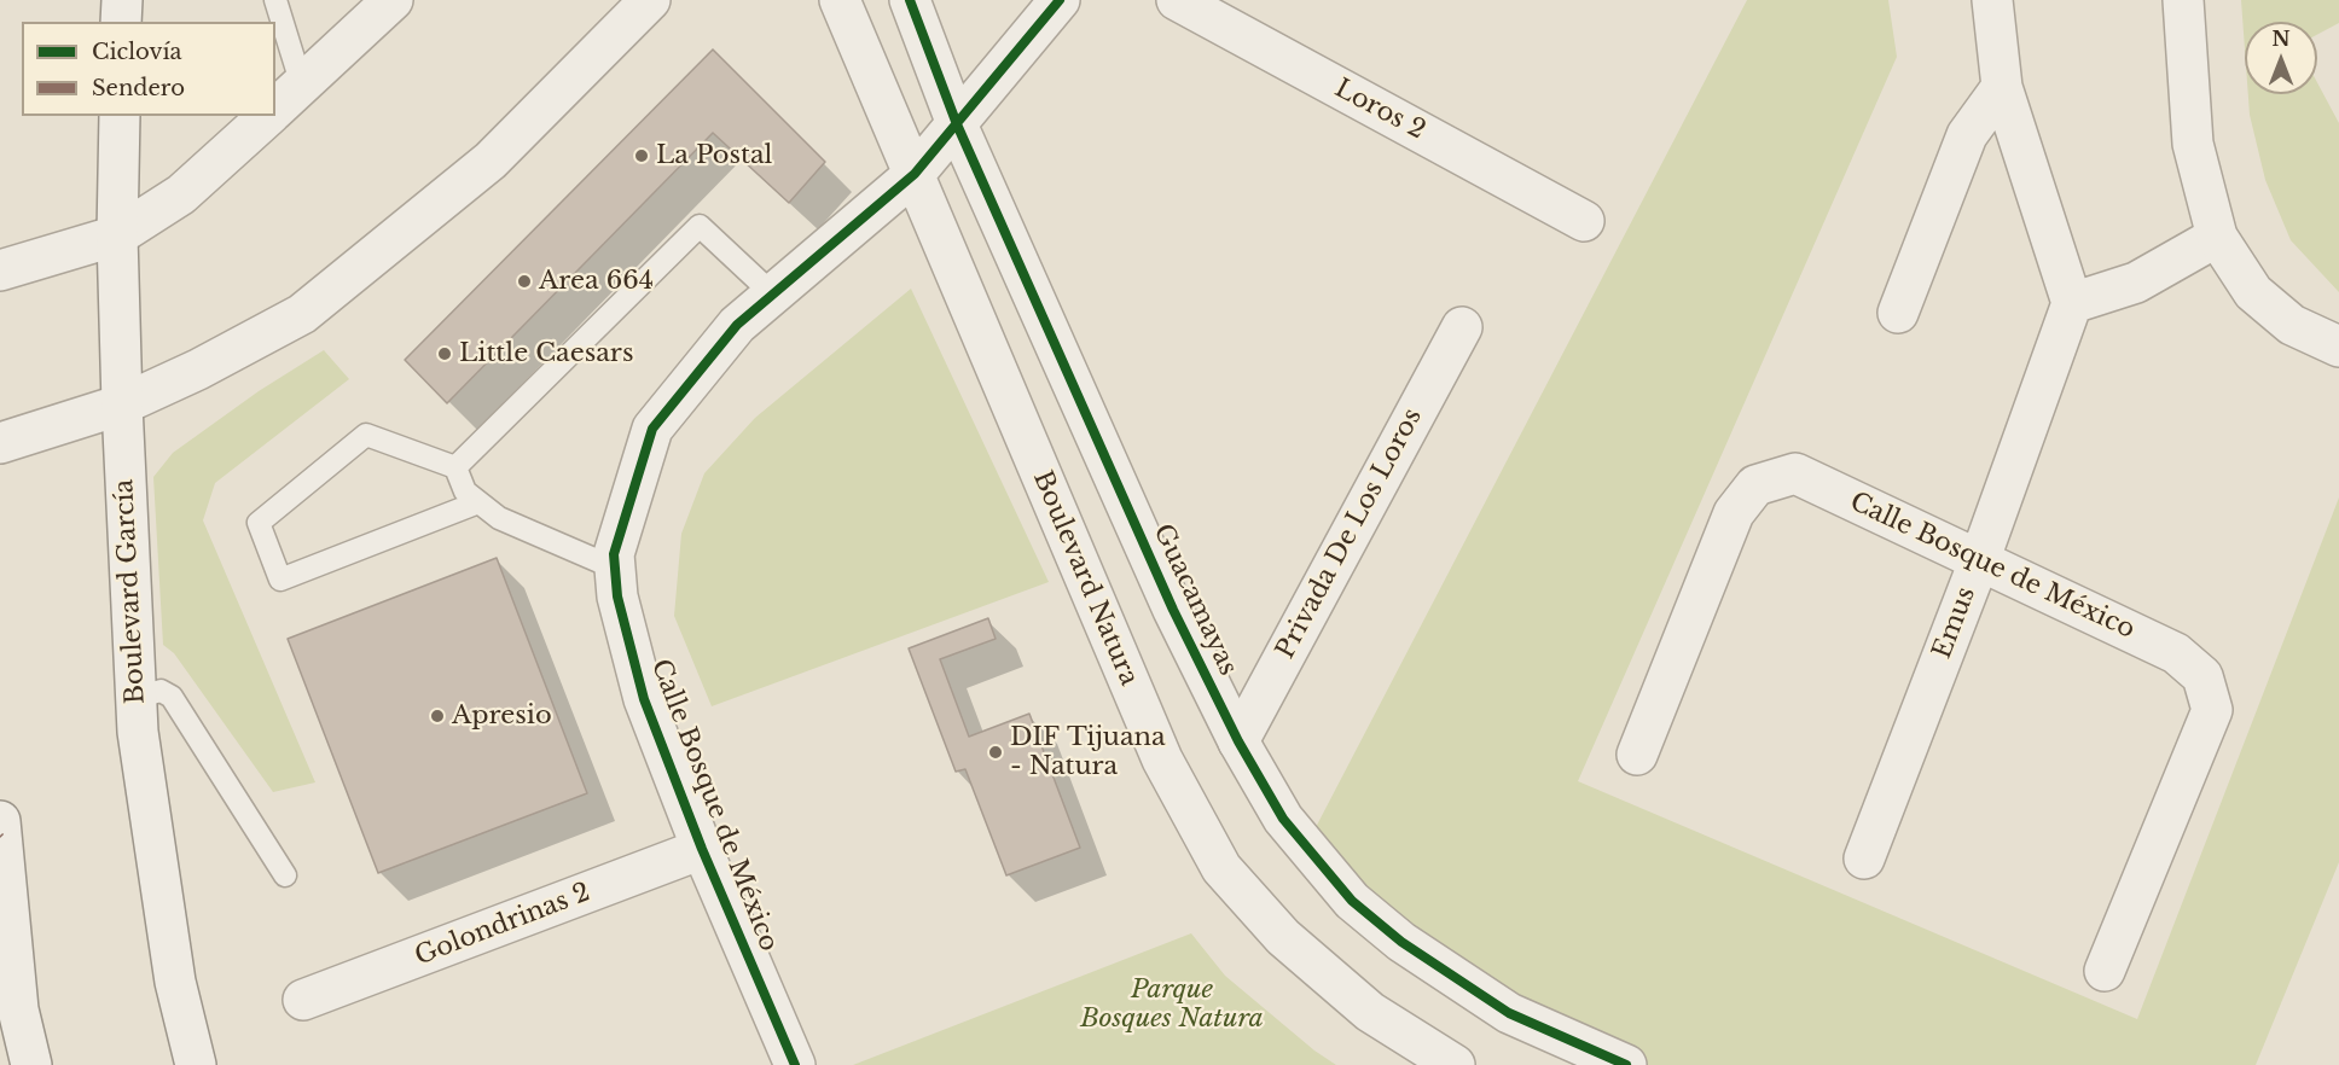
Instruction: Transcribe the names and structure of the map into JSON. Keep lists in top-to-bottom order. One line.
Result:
{"streets":{"street":["Loros 2","Privada De Los Loros","Calle Bosque de México","Boulevard Natura","Boulevard García","Guacamayas","Emus","Golondrinas 2"]},"crossings":[["Privada De Los Loros","Guacamayas"],["Calle Bosque de México","Boulevard Natura"],["Calle Bosque de México","Guacamayas"],["Calle Bosque de México","Emus"],["Calle Bosque de México","Golondrinas 2"]],"parks":["Parque Bosques Natura"],"places":["La Postal","Area 664","Little Caesars","Apresio","DIF Tijuana - Natura"],"legend":["Ciclovía","Sendero"],"north":"top"}
